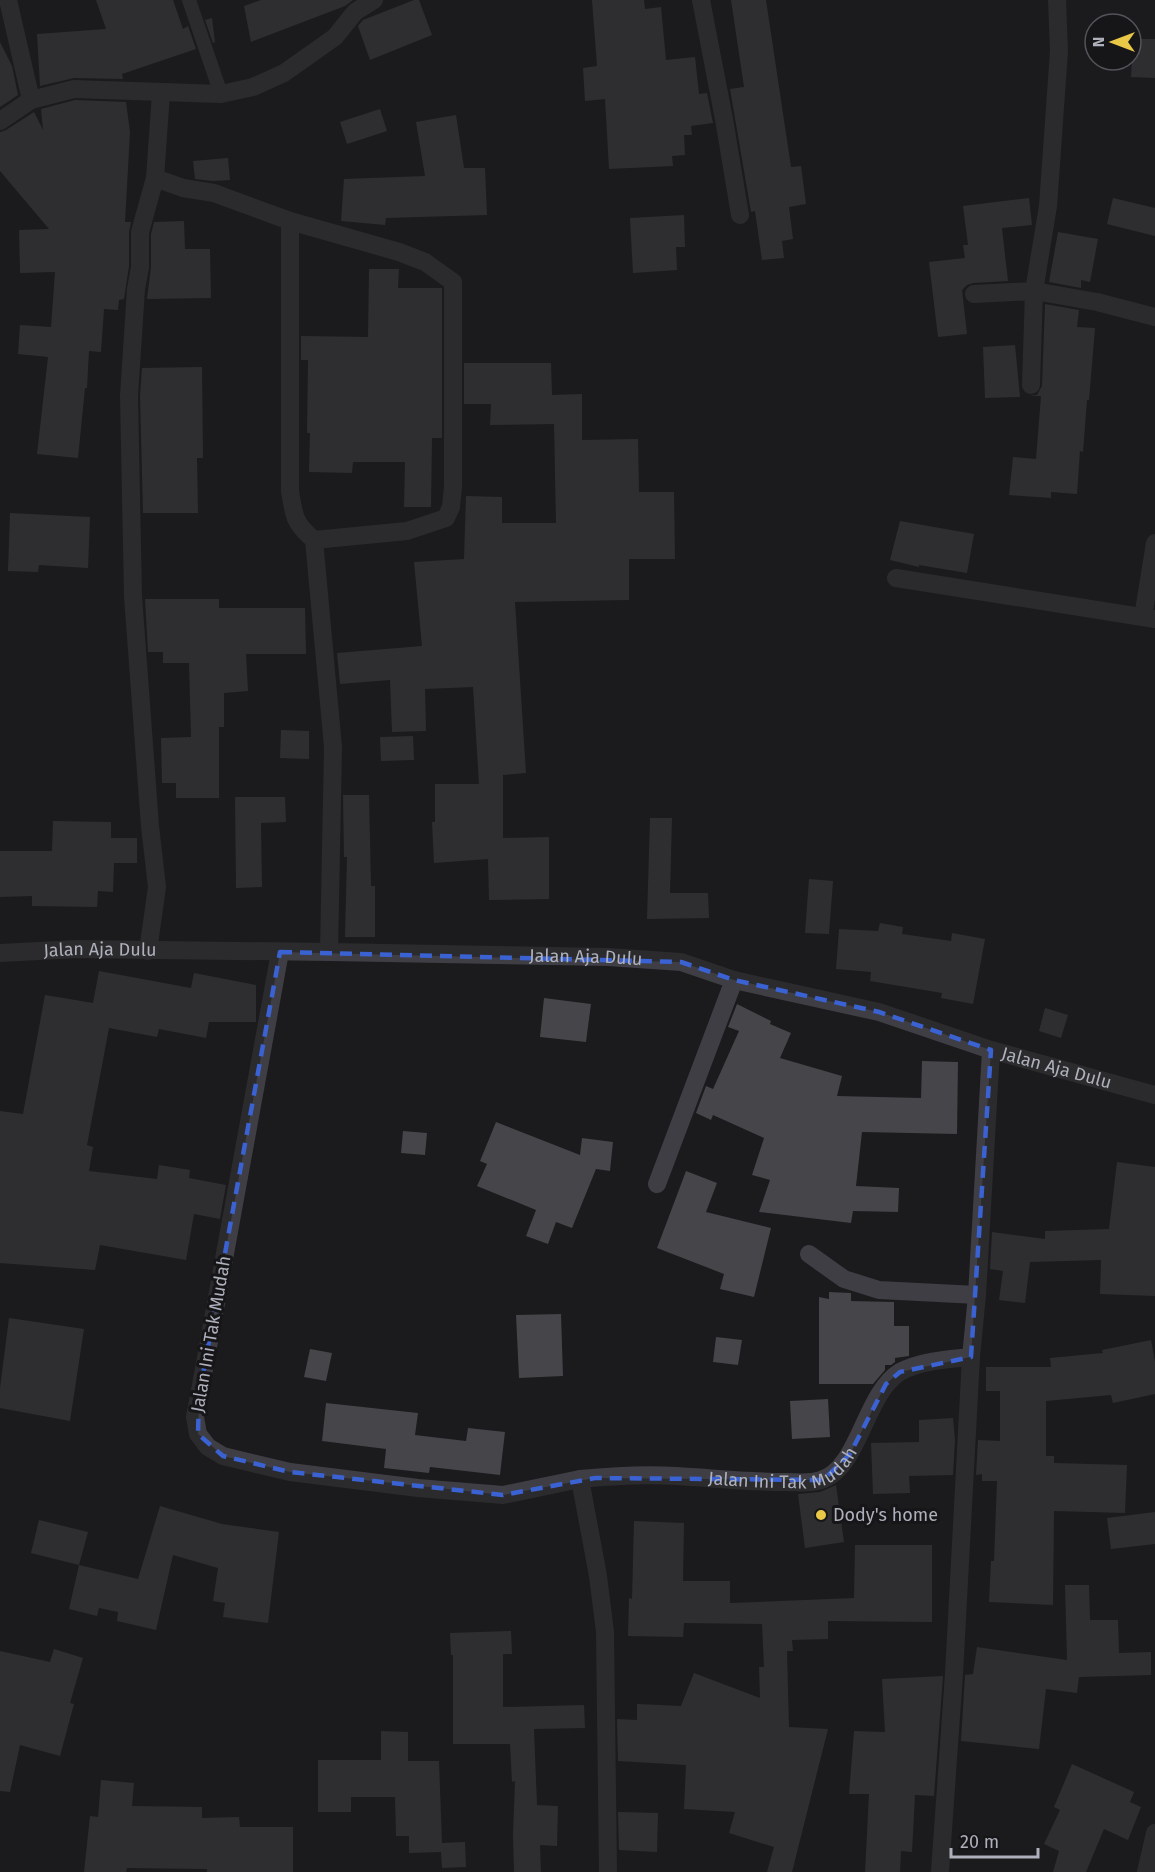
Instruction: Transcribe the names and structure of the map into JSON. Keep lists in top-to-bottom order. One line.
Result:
{"streets":{"street":["Jalan Aja Dulu","Jalan Ini Tak Mudah"]},"crossings":[["Jalan Aja Dulu","Jalan Ini Tak Mudah"]],"places":["Dody's home"],"scale_bar":"20 m","north":"left"}
